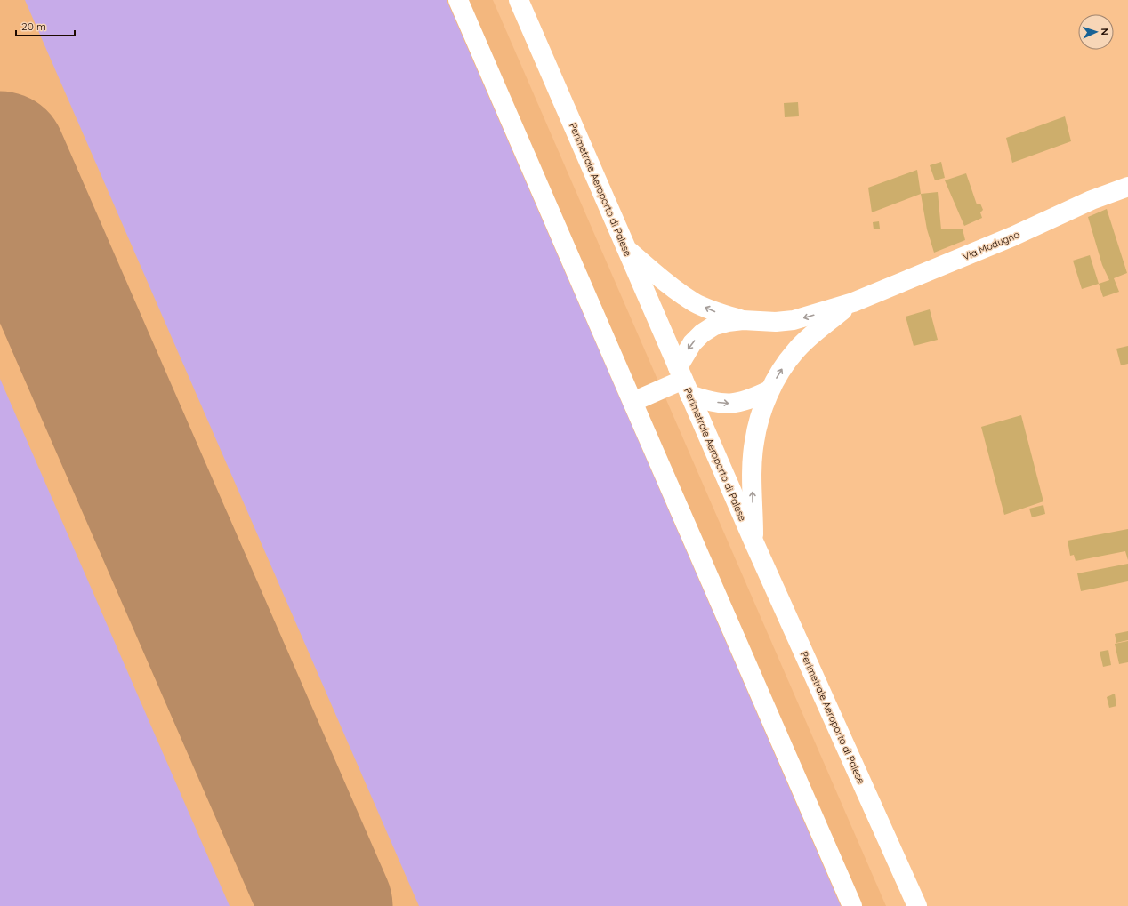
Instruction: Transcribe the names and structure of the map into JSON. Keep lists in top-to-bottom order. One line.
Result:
{"streets":{"street":["Perimetrale Aeroporto di Palese","Via Modugno"]},"scale_bar":"20 m","north":"right"}
